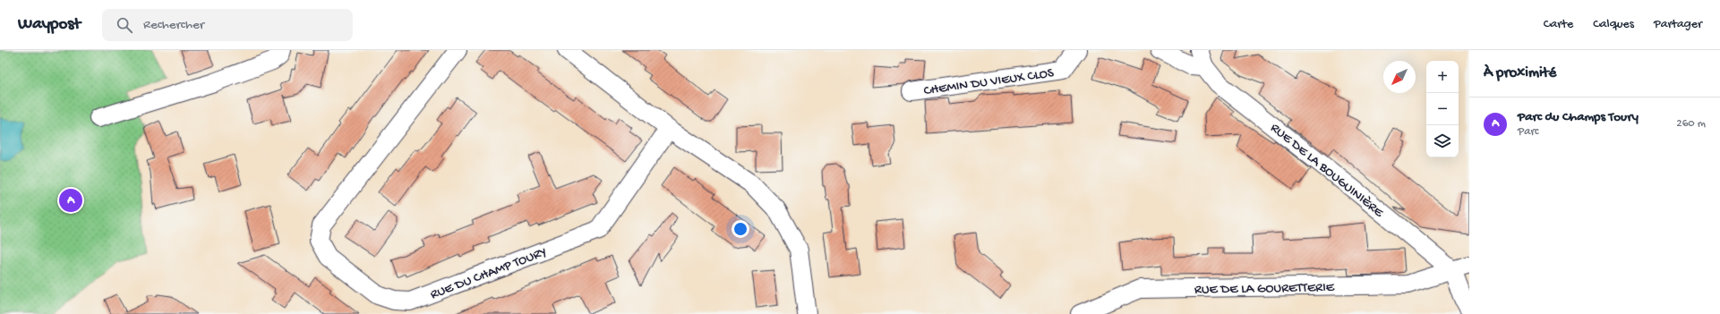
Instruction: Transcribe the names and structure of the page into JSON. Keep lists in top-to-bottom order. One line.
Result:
{"streets":{"street":["CHEMIN DU VIEUX CLOS","RUE DE LA BOUGUINIÈRE","RUE DU CHAMP TOURY","RUE DE LA GOURETTERIE"]},"crossings":[["RUE DE LA BOUGUINIÈRE","RUE DE LA GOURETTERIE"]],"north":"bottom left","page":{"header":"Waypost","search":"Rechercher","nav":["Carte","Calques","Partager"],"heading":"À proximité","map_buttons":["+","−"],"list":[{"mark":"A","name":"Parc du Champs Toury","note":"Parc","value":"260 m"}],"pins":"A"}}
